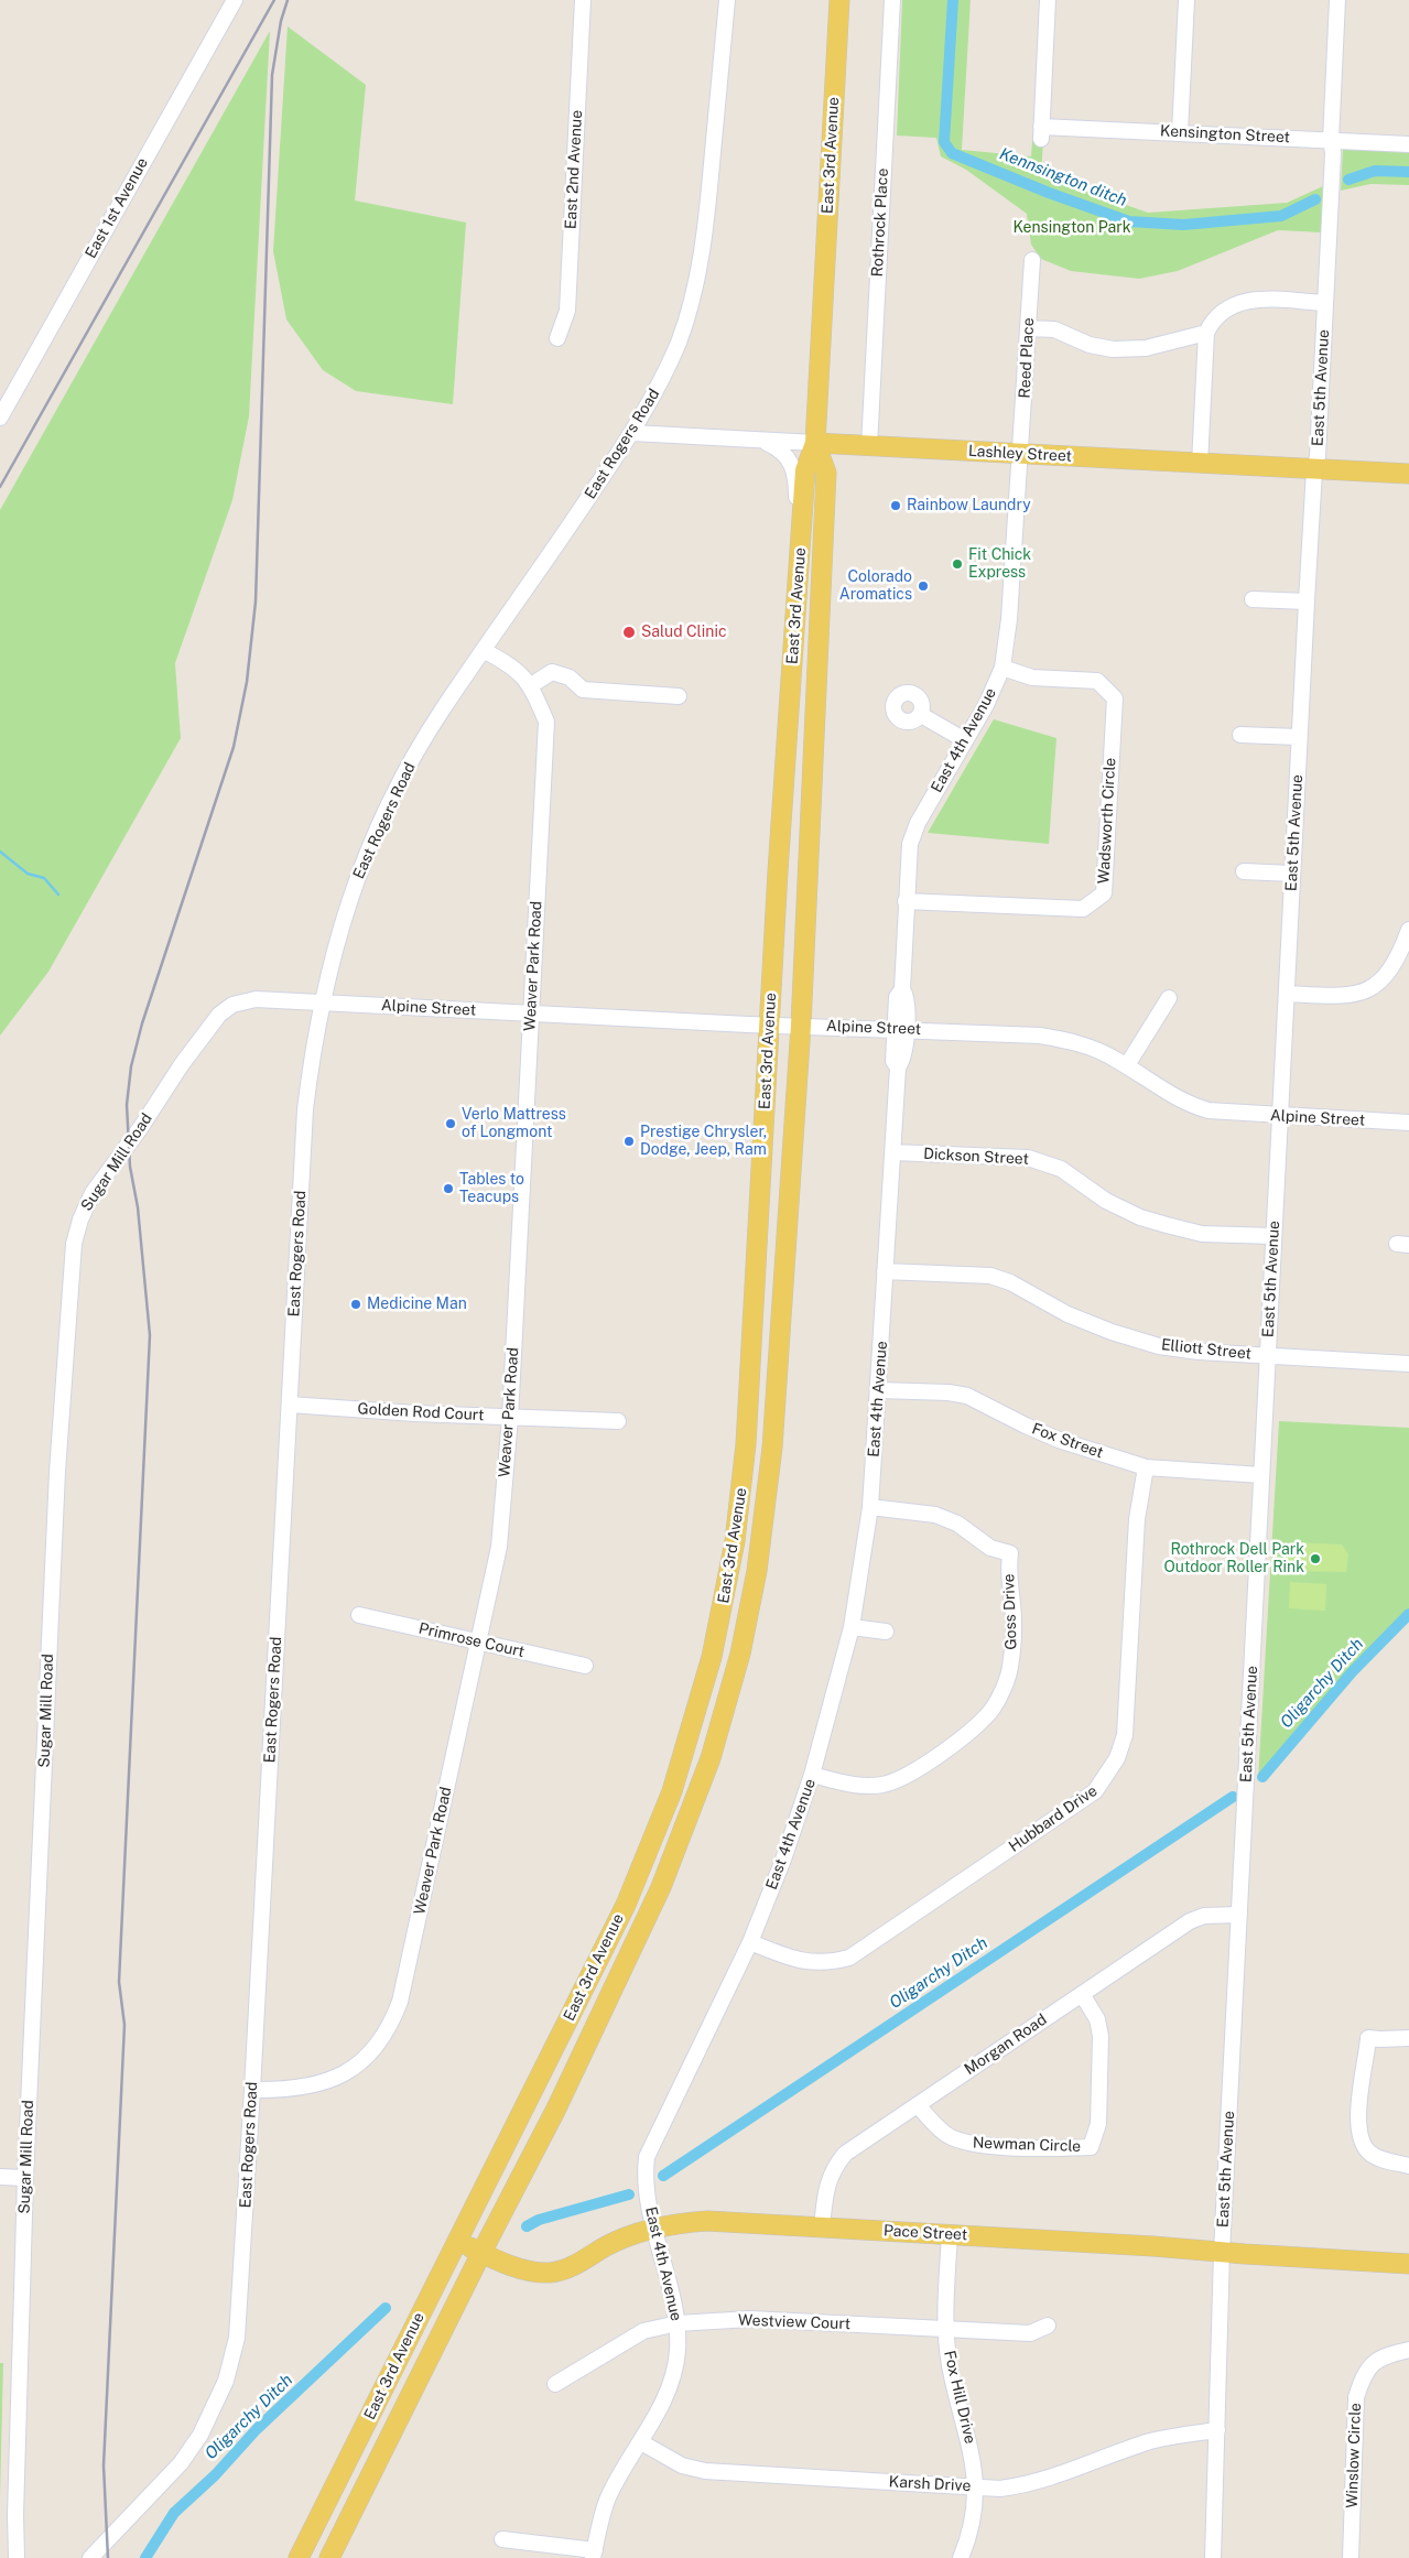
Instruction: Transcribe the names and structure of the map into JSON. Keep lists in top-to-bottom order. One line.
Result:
{"streets":{"main road":["East 3rd Avenue","Lashley Street","Pace Street"],"street":["Kensington Street","East 2nd Avenue","East 1st Avenue","Rothrock Place","Reed Place","East 5th Avenue","East Rogers Road","East 4th Avenue","Wadsworth Circle","Weaver Park Road","Alpine Street","Dickson Street","Sugar Mill Road","Elliott Street","Golden Rod Court","Fox Street","Goss Drive","Primrose Court","Hubbard Drive","Morgan Road","Newman Circle","Westview Court","Fox Hill Drive","Winslow Circle","Karsh Drive"]},"crossings":[["Kensington Street","East 5th Avenue"],["East 3rd Avenue","Lashley Street"],["East 3rd Avenue","Alpine Street"],["East 3rd Avenue","Pace Street"],["Rothrock Place","Lashley Street"],["Reed Place","Lashley Street"],["Reed Place","East 4th Avenue"],["East 5th Avenue","Lashley Street"],["East 5th Avenue","Alpine Street"],["East 5th Avenue","Dickson Street"],["East 5th Avenue","Elliott Street"],["East 5th Avenue","Fox Street"],["East 5th Avenue","Morgan Road"],["East 5th Avenue","Pace Street"],["East 5th Avenue","Karsh Drive"],["East Rogers Road","Lashley Street"],["East Rogers Road","Weaver Park Road"],["East Rogers Road","Alpine Street"],["East Rogers Road","Sugar Mill Road"],["East Rogers Road","Golden Rod Court"],["Lashley Street","East 4th Avenue"],["East 4th Avenue","Wadsworth Circle"],["East 4th Avenue","Alpine Street"],["East 4th Avenue","Dickson Street"],["East 4th Avenue","Elliott Street"],["East 4th Avenue","Fox Street"],["East 4th Avenue","Goss Drive"],["East 4th Avenue","Hubbard Drive"],["East 4th Avenue","Pace Street"],["East 4th Avenue","Westview Court"],["East 4th Avenue","Karsh Drive"],["Weaver Park Road","Alpine Street"],["Weaver Park Road","Golden Rod Court"],["Weaver Park Road","Primrose Court"],["Alpine Street","Sugar Mill Road"],["Fox Street","Hubbard Drive"],["Morgan Road","Newman Circle"],["Morgan Road","Pace Street"],["Pace Street","Fox Hill Drive"],["Westview Court","Fox Hill Drive"],["Fox Hill Drive","Karsh Drive"]],"water":["Kennsington ditch","Oligarchy Ditch"],"parks":["Kensington Park"],"places":["Rainbow Laundry","Fit Chick Express","Colorado Aromatics","Salud Clinic","Verlo Mattress of Longmont","Prestige Chrysler, Dodge, Jeep, Ram","Tables to Teacups","Medicine Man","Rothrock Dell Park Outdoor Roller Rink"]}
